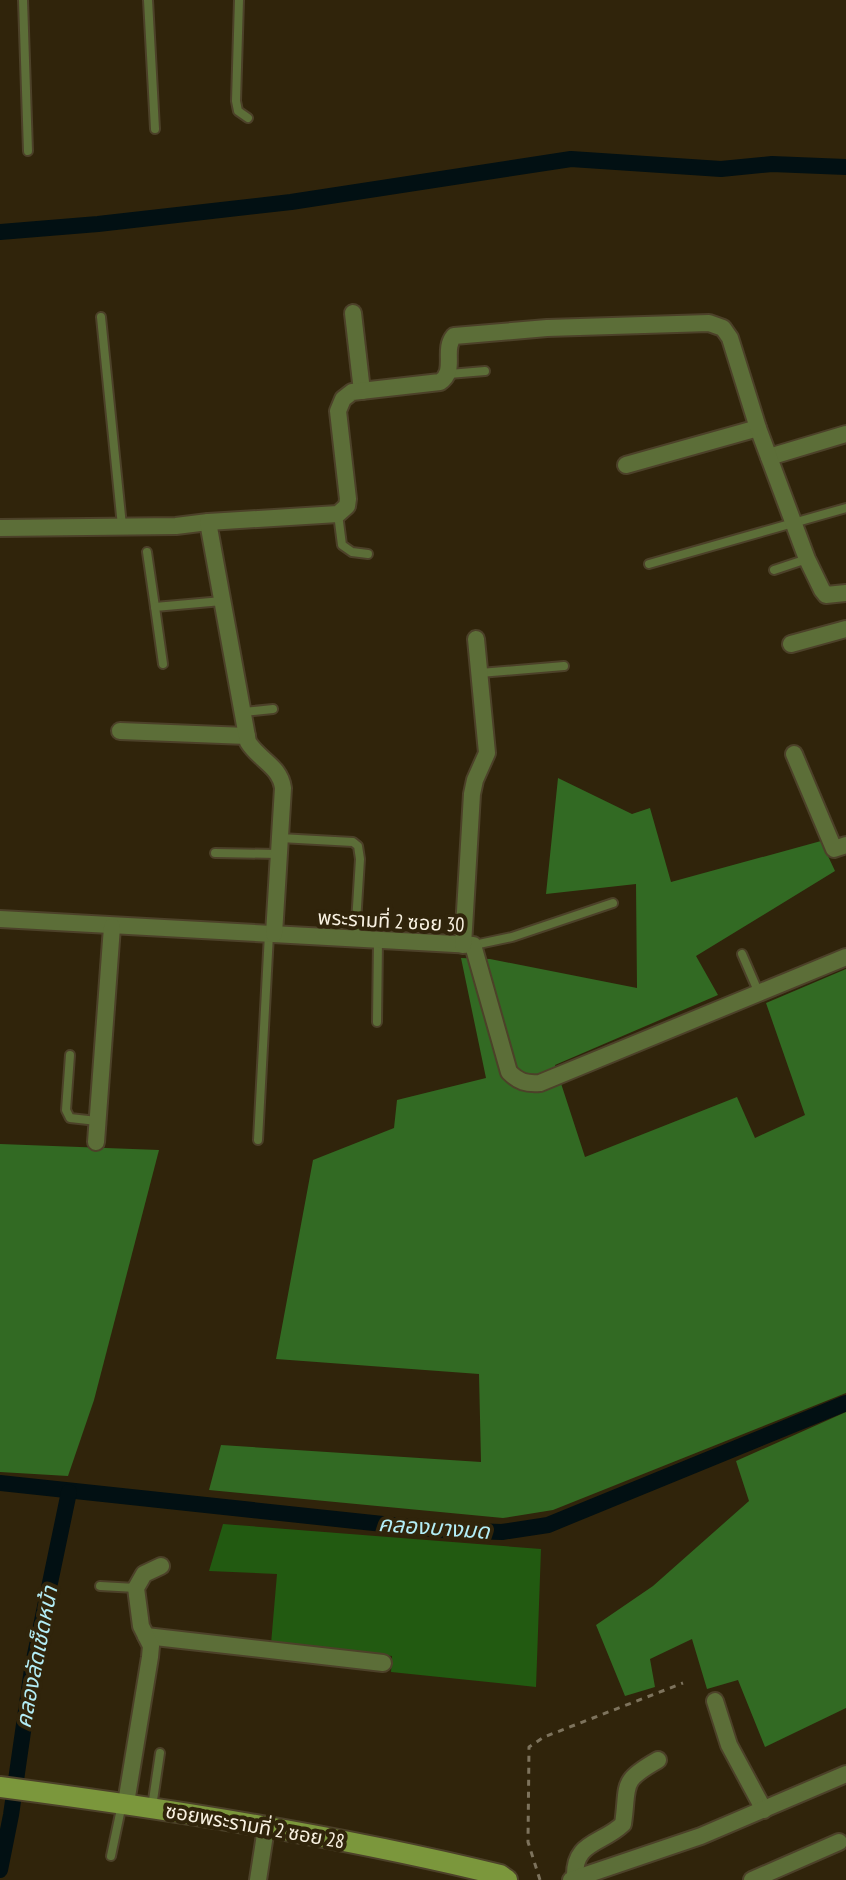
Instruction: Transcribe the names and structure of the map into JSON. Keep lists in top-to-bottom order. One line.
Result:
{"streets":{"street":["พระรามที่ 2 ซอย 30","ซอยพระรามที่ 2 ซอย 28"]},"water":["คลองบางมด","คลองลัดเช็ดหน้า"]}
